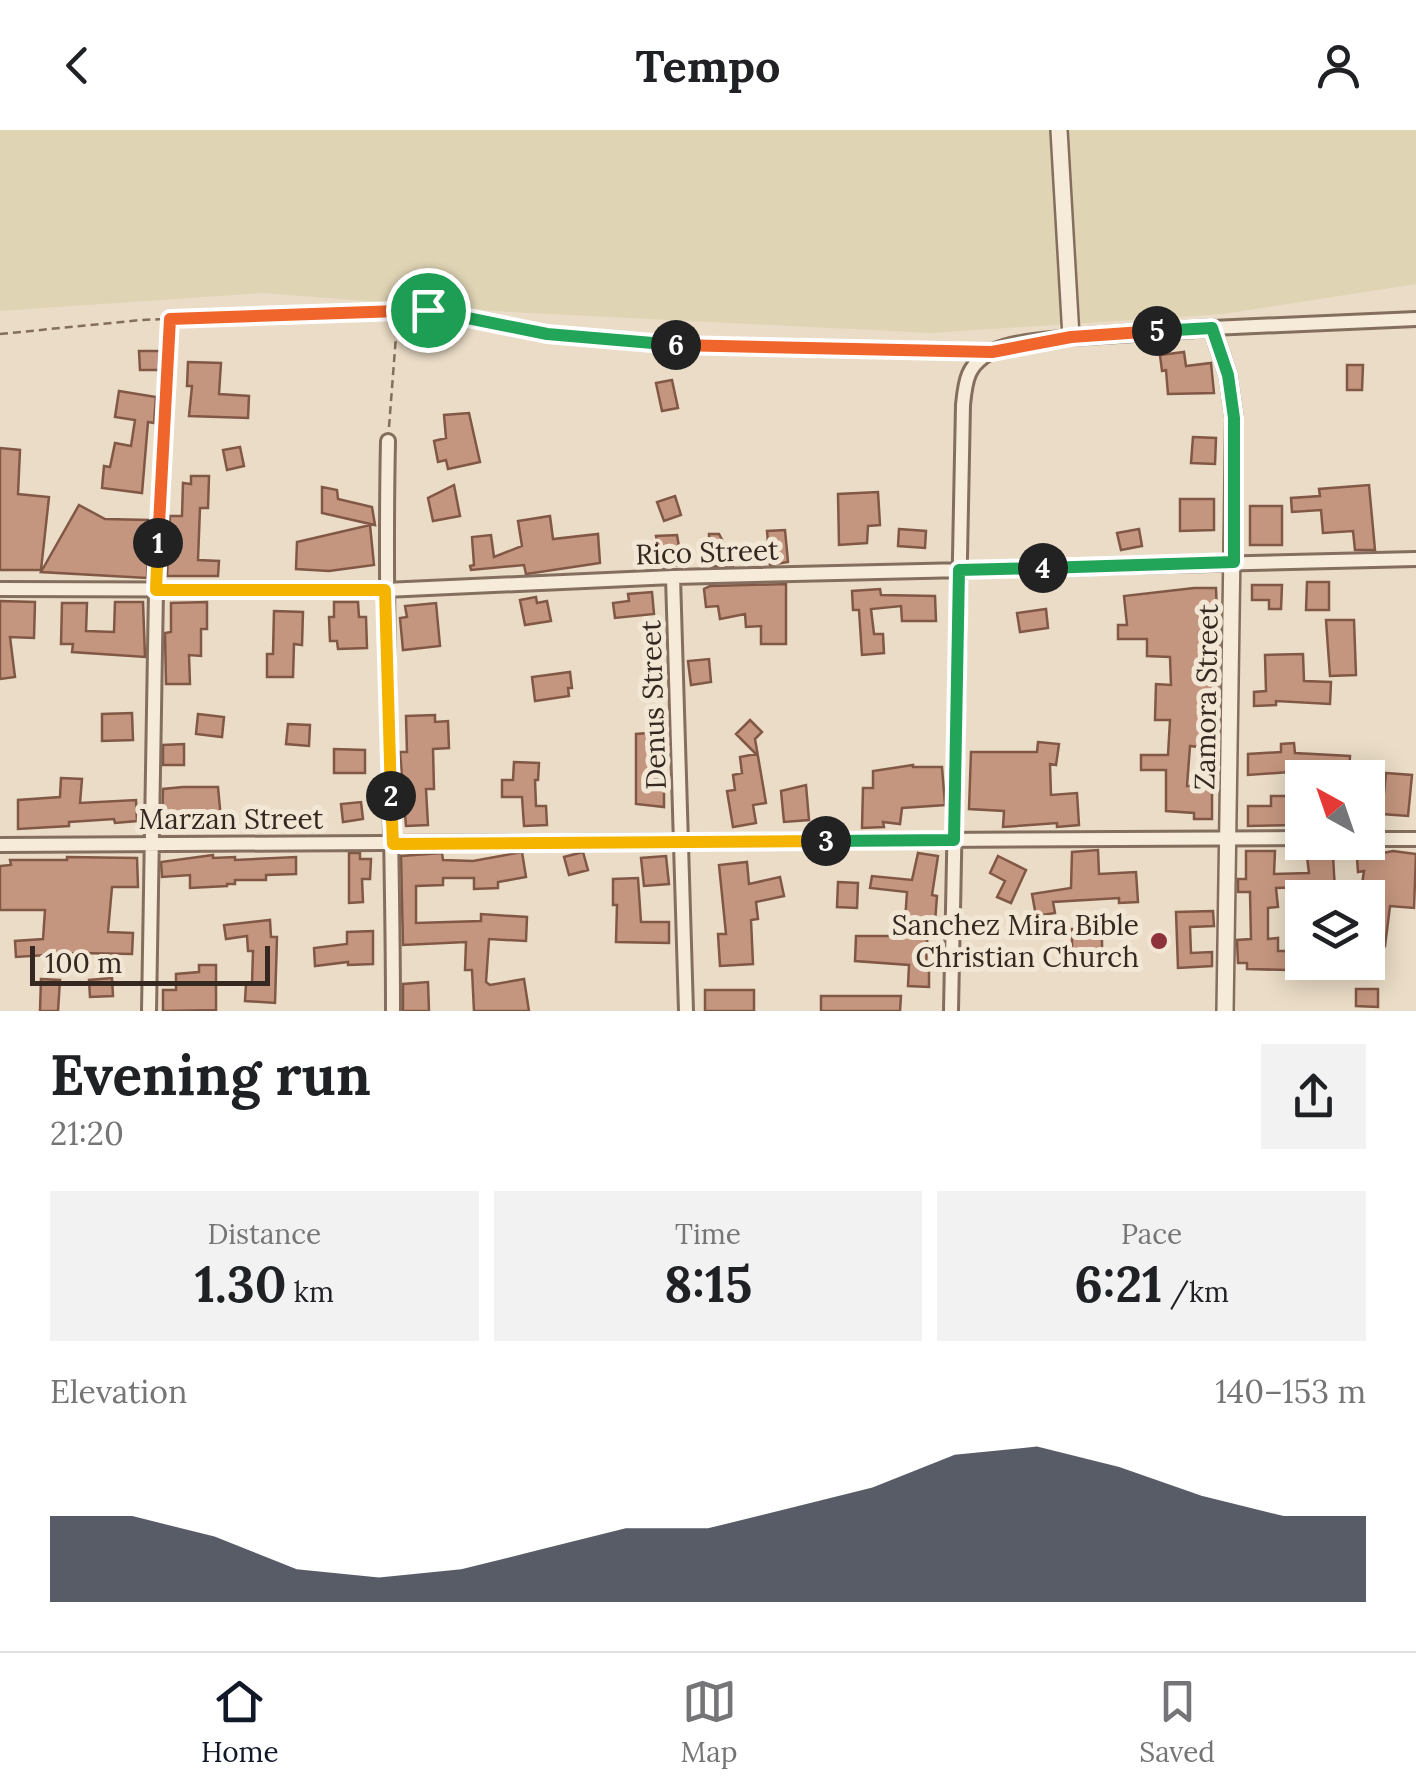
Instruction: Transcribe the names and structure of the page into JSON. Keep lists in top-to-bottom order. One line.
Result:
{"streets":{"street":["Rico Street","Zamora Street","Denus Street","Marzan Street"]},"crossings":[["Rico Street","Zamora Street"],["Rico Street","Denus Street"],["Zamora Street","Marzan Street"],["Denus Street","Marzan Street"]],"places":["Sanchez Mira Bible Christian Church"],"scale_bar":"100 m","north":"top left","page":{"header":"Tempo","pins":["5","6","1","4","2","3"],"scale":"100 m","heading":["Evening run","21:20"],"stats":[["Distance","1.30 km"],["Time","8:15"],["Pace","6:21 /km"]],"chart":["Elevation","140–153 m"],"tabs":["Home","Map","Saved"]}}
